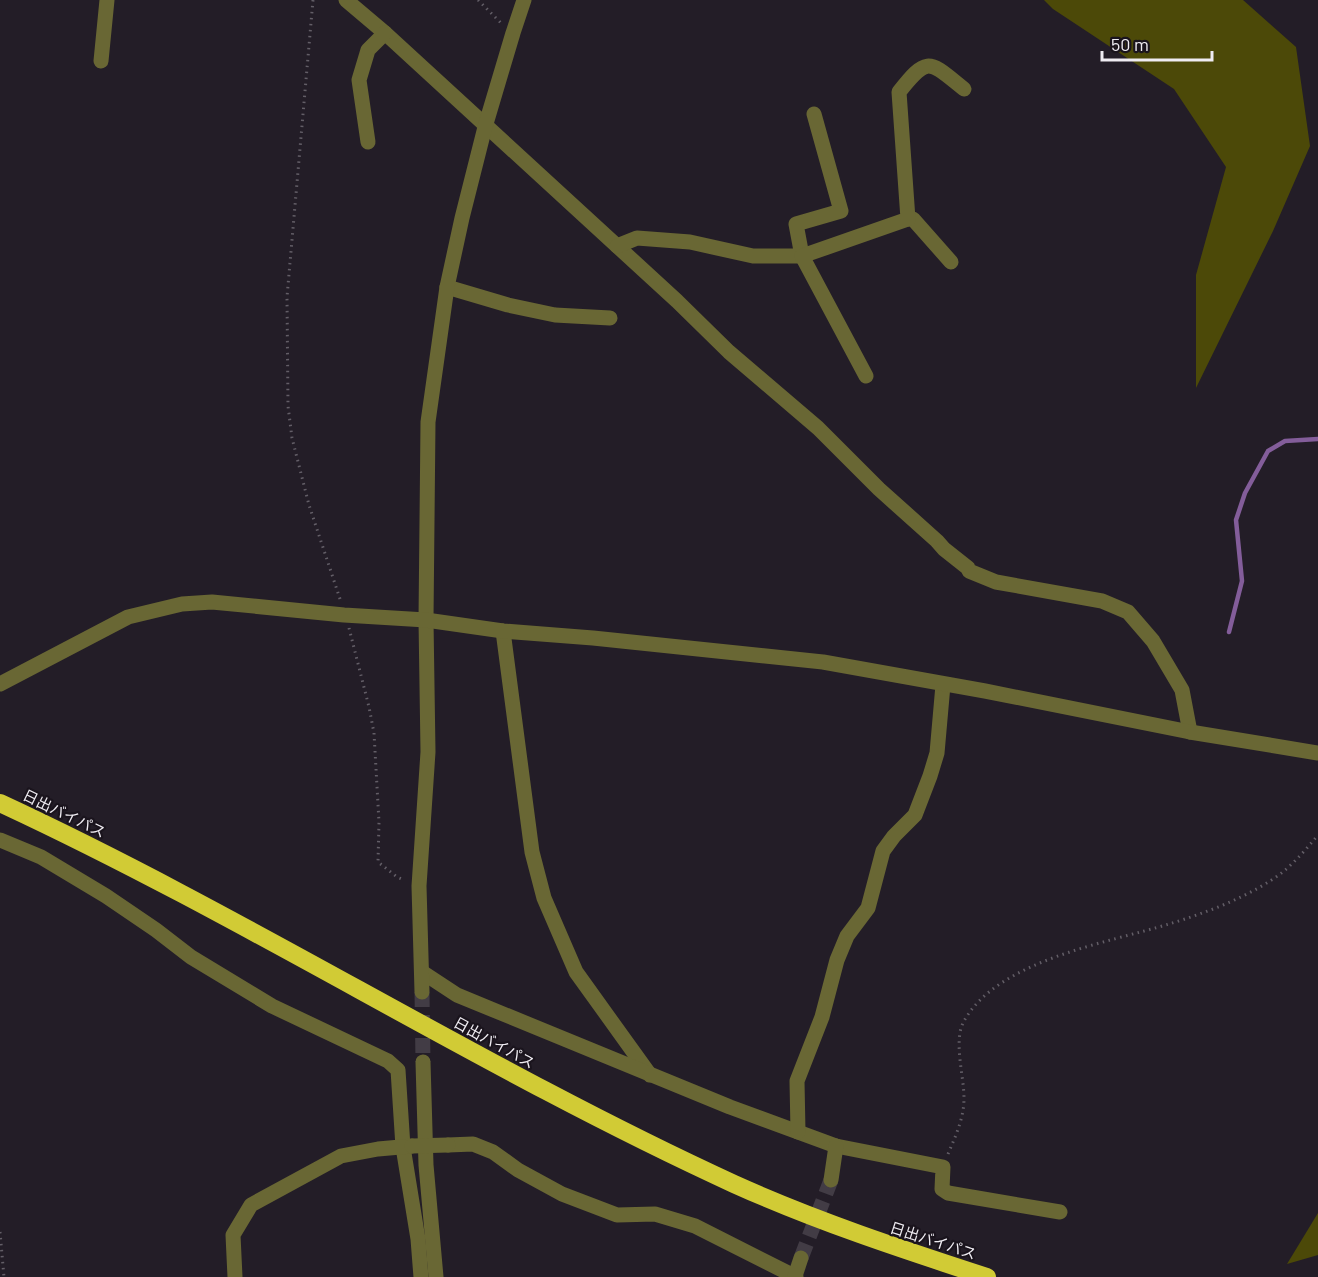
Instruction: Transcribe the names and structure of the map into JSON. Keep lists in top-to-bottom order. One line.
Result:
{"streets":{"highway":["日出バイパス"]},"scale_bar":"50 m"}
